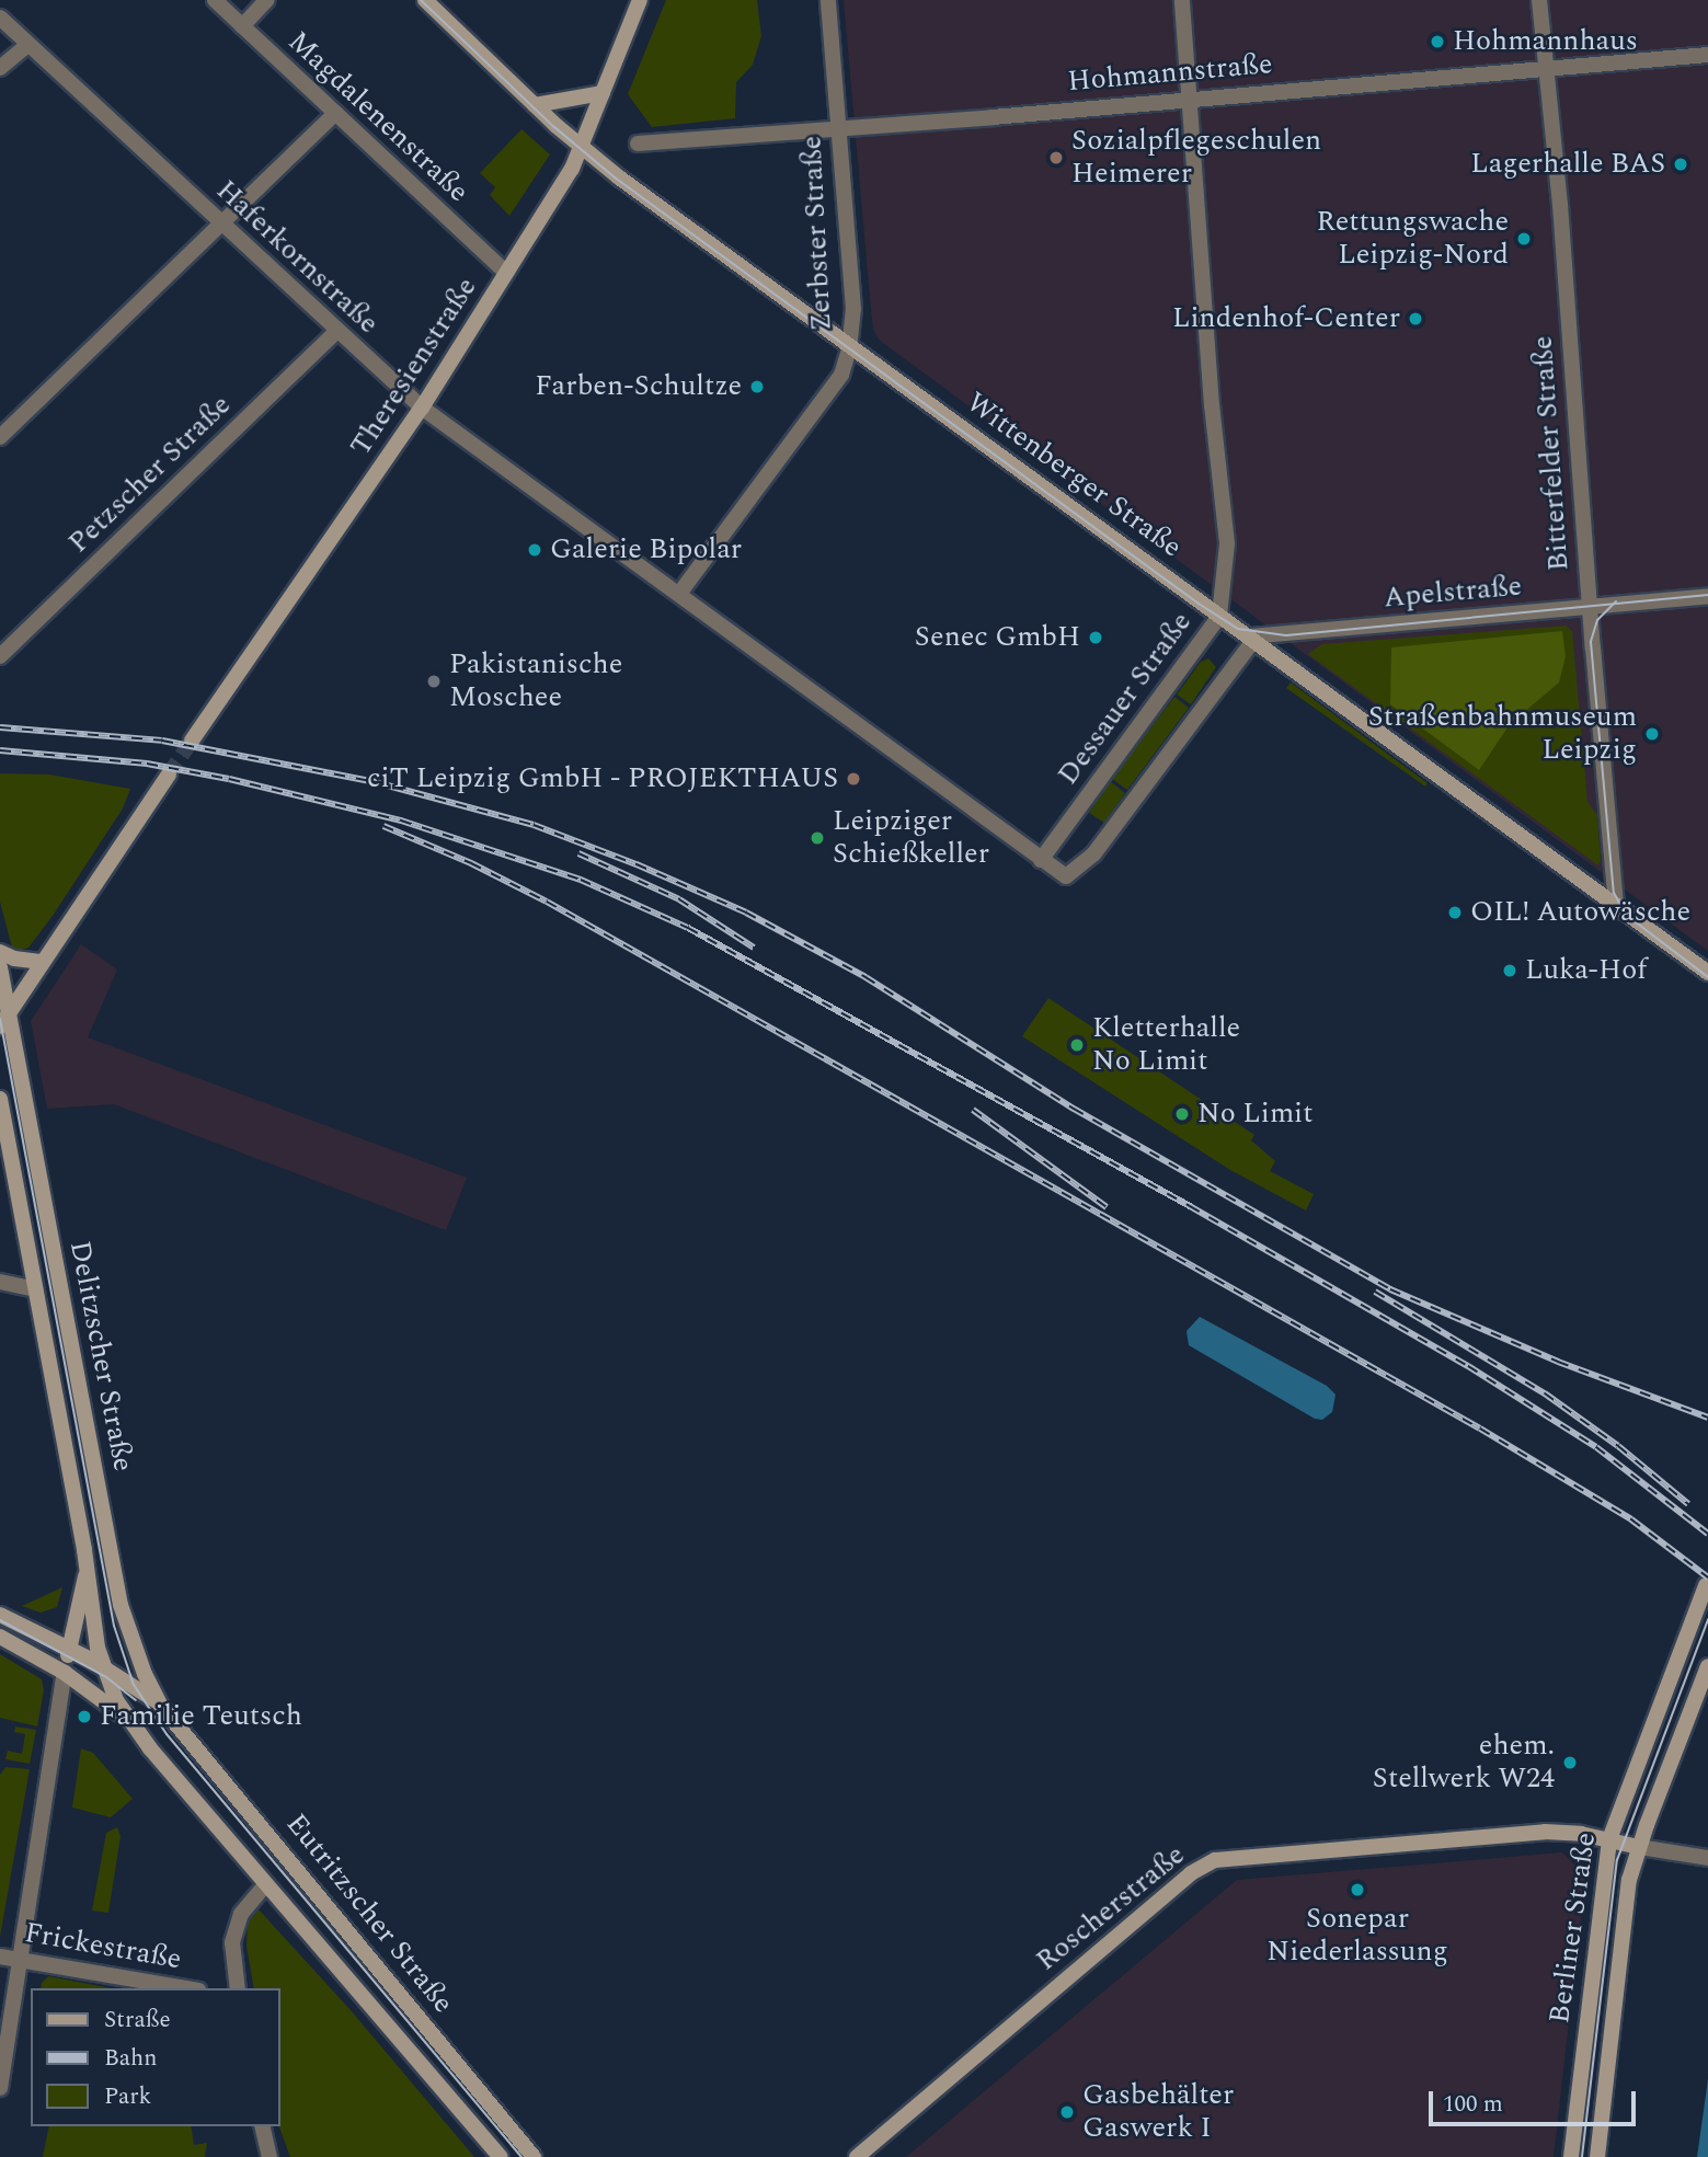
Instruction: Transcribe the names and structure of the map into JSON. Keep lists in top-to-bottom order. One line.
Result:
{"streets":{"main road":["Theresienstraße","Wittenberger Straße","Delitzscher Straße","Roscherstraße","Eutritzscher Straße","Berliner Straße"],"street":["Hohmannstraße","Magdalenenstraße","Zerbster Straße","Haferkornstraße","Bitterfelder Straße","Petzscher Straße","Apelstraße","Dessauer Straße","Frickestraße"]},"crossings":[["Hohmannstraße","Zerbster Straße"],["Hohmannstraße","Bitterfelder Straße"],["Hohmannstraße","Dessauer Straße"],["Magdalenenstraße","Theresienstraße"],["Zerbster Straße","Haferkornstraße"],["Zerbster Straße","Wittenberger Straße"],["Haferkornstraße","Theresienstraße"],["Haferkornstraße","Petzscher Straße"],["Haferkornstraße","Dessauer Straße"],["Theresienstraße","Wittenberger Straße"],["Bitterfelder Straße","Wittenberger Straße"],["Bitterfelder Straße","Apelstraße"],["Wittenberger Straße","Apelstraße"],["Wittenberger Straße","Dessauer Straße"],["Delitzscher Straße","Eutritzscher Straße"],["Roscherstraße","Berliner Straße"]],"places":["Hohmannhaus","Sozialpflegeschulen Heimerer","Lagerhalle BAS","Rettungswache Leipzig-Nord","Lindenhof-Center","Farben-Schultze","Galerie Bipolar","Senec GmbH","Pakistanische Moschee","Straßenbahnmuseum Leipzig","ciT Leipzig GmbH - PROJEKTHAUS","Leipziger Schießkeller","OIL! Autowäsche","Luka-Hof","Kletterhalle No Limit","No Limit","Familie Teutsch","ehem. Stellwerk W24","Sonepar Niederlassung","Gasbehälter Gaswerk I"],"legend":["Straße","Bahn","Park"],"scale_bar":"100 m"}
